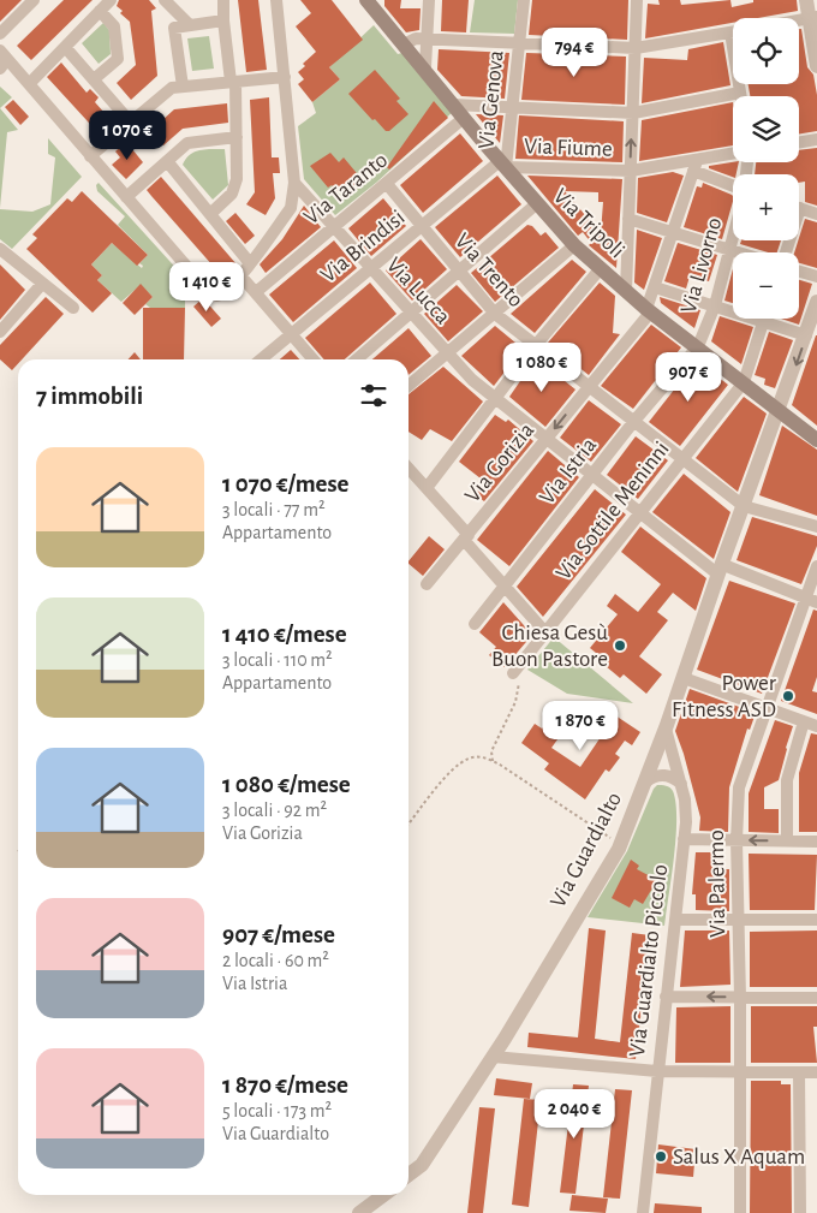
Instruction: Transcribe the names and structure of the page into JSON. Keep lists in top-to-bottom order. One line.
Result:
{"streets":{"main road":["Via Tripoli"],"street":["Via Genova","Via Fiume","Via Taranto","Via Brindisi","Via Livorno","Via Trento","Via Lucca","Via Gorizia","Via Istria","Via Sottile Meninni","Via Guardialto","Via Palermo","Via Guardialto Piccolo"]},"crossings":[["Via Genova","Via Fiume"],["Via Genova","Via Tripoli"],["Via Genova","Via Brindisi"],["Via Fiume","Via Tripoli"],["Via Fiume","Via Brindisi"],["Via Fiume","Via Gorizia"],["Via Taranto","Via Tripoli"],["Via Taranto","Via Trento"],["Via Taranto","Via Lucca"],["Via Tripoli","Via Brindisi"],["Via Tripoli","Via Livorno"],["Via Tripoli","Via Gorizia"],["Via Tripoli","Via Istria"],["Via Tripoli","Via Sottile Meninni"],["Via Tripoli","Via Guardialto"],["Via Brindisi","Via Trento"],["Via Brindisi","Via Lucca"],["Via Livorno","Via Istria"],["Via Trento","Via Gorizia"],["Via Trento","Via Istria"],["Via Trento","Via Sottile Meninni"],["Via Trento","Via Guardialto"],["Via Lucca","Via Gorizia"],["Via Lucca","Via Istria"],["Via Lucca","Via Sottile Meninni"],["Via Lucca","Via Guardialto"],["Via Lucca","Via Palermo"],["Via Guardialto","Via Guardialto Piccolo"]],"places":["Chiesa Gesù Buon Pastore","Power Fitness ASD","Salus X Aquam"],"page":{"map_buttons":["+","−"],"price":["794 €","1 070 €","1 410 €","1 080 €","907 €","1 870 €","2 040 €"],"heading":"7 immobili","list":[{"name":"1 070 €/mese","note":"3 locali · 77 m² · Appartamento"},{"name":"1 410 €/mese","note":"3 locali · 110 m² · Appartamento"},{"name":"1 080 €/mese","note":"3 locali · 92 m² · Via Gorizia"},{"name":"907 €/mese","note":"2 locali · 60 m² · Via Istria"},{"name":"1 870 €/mese","note":"5 locali · 173 m² · Via Guardialto"}]}}
